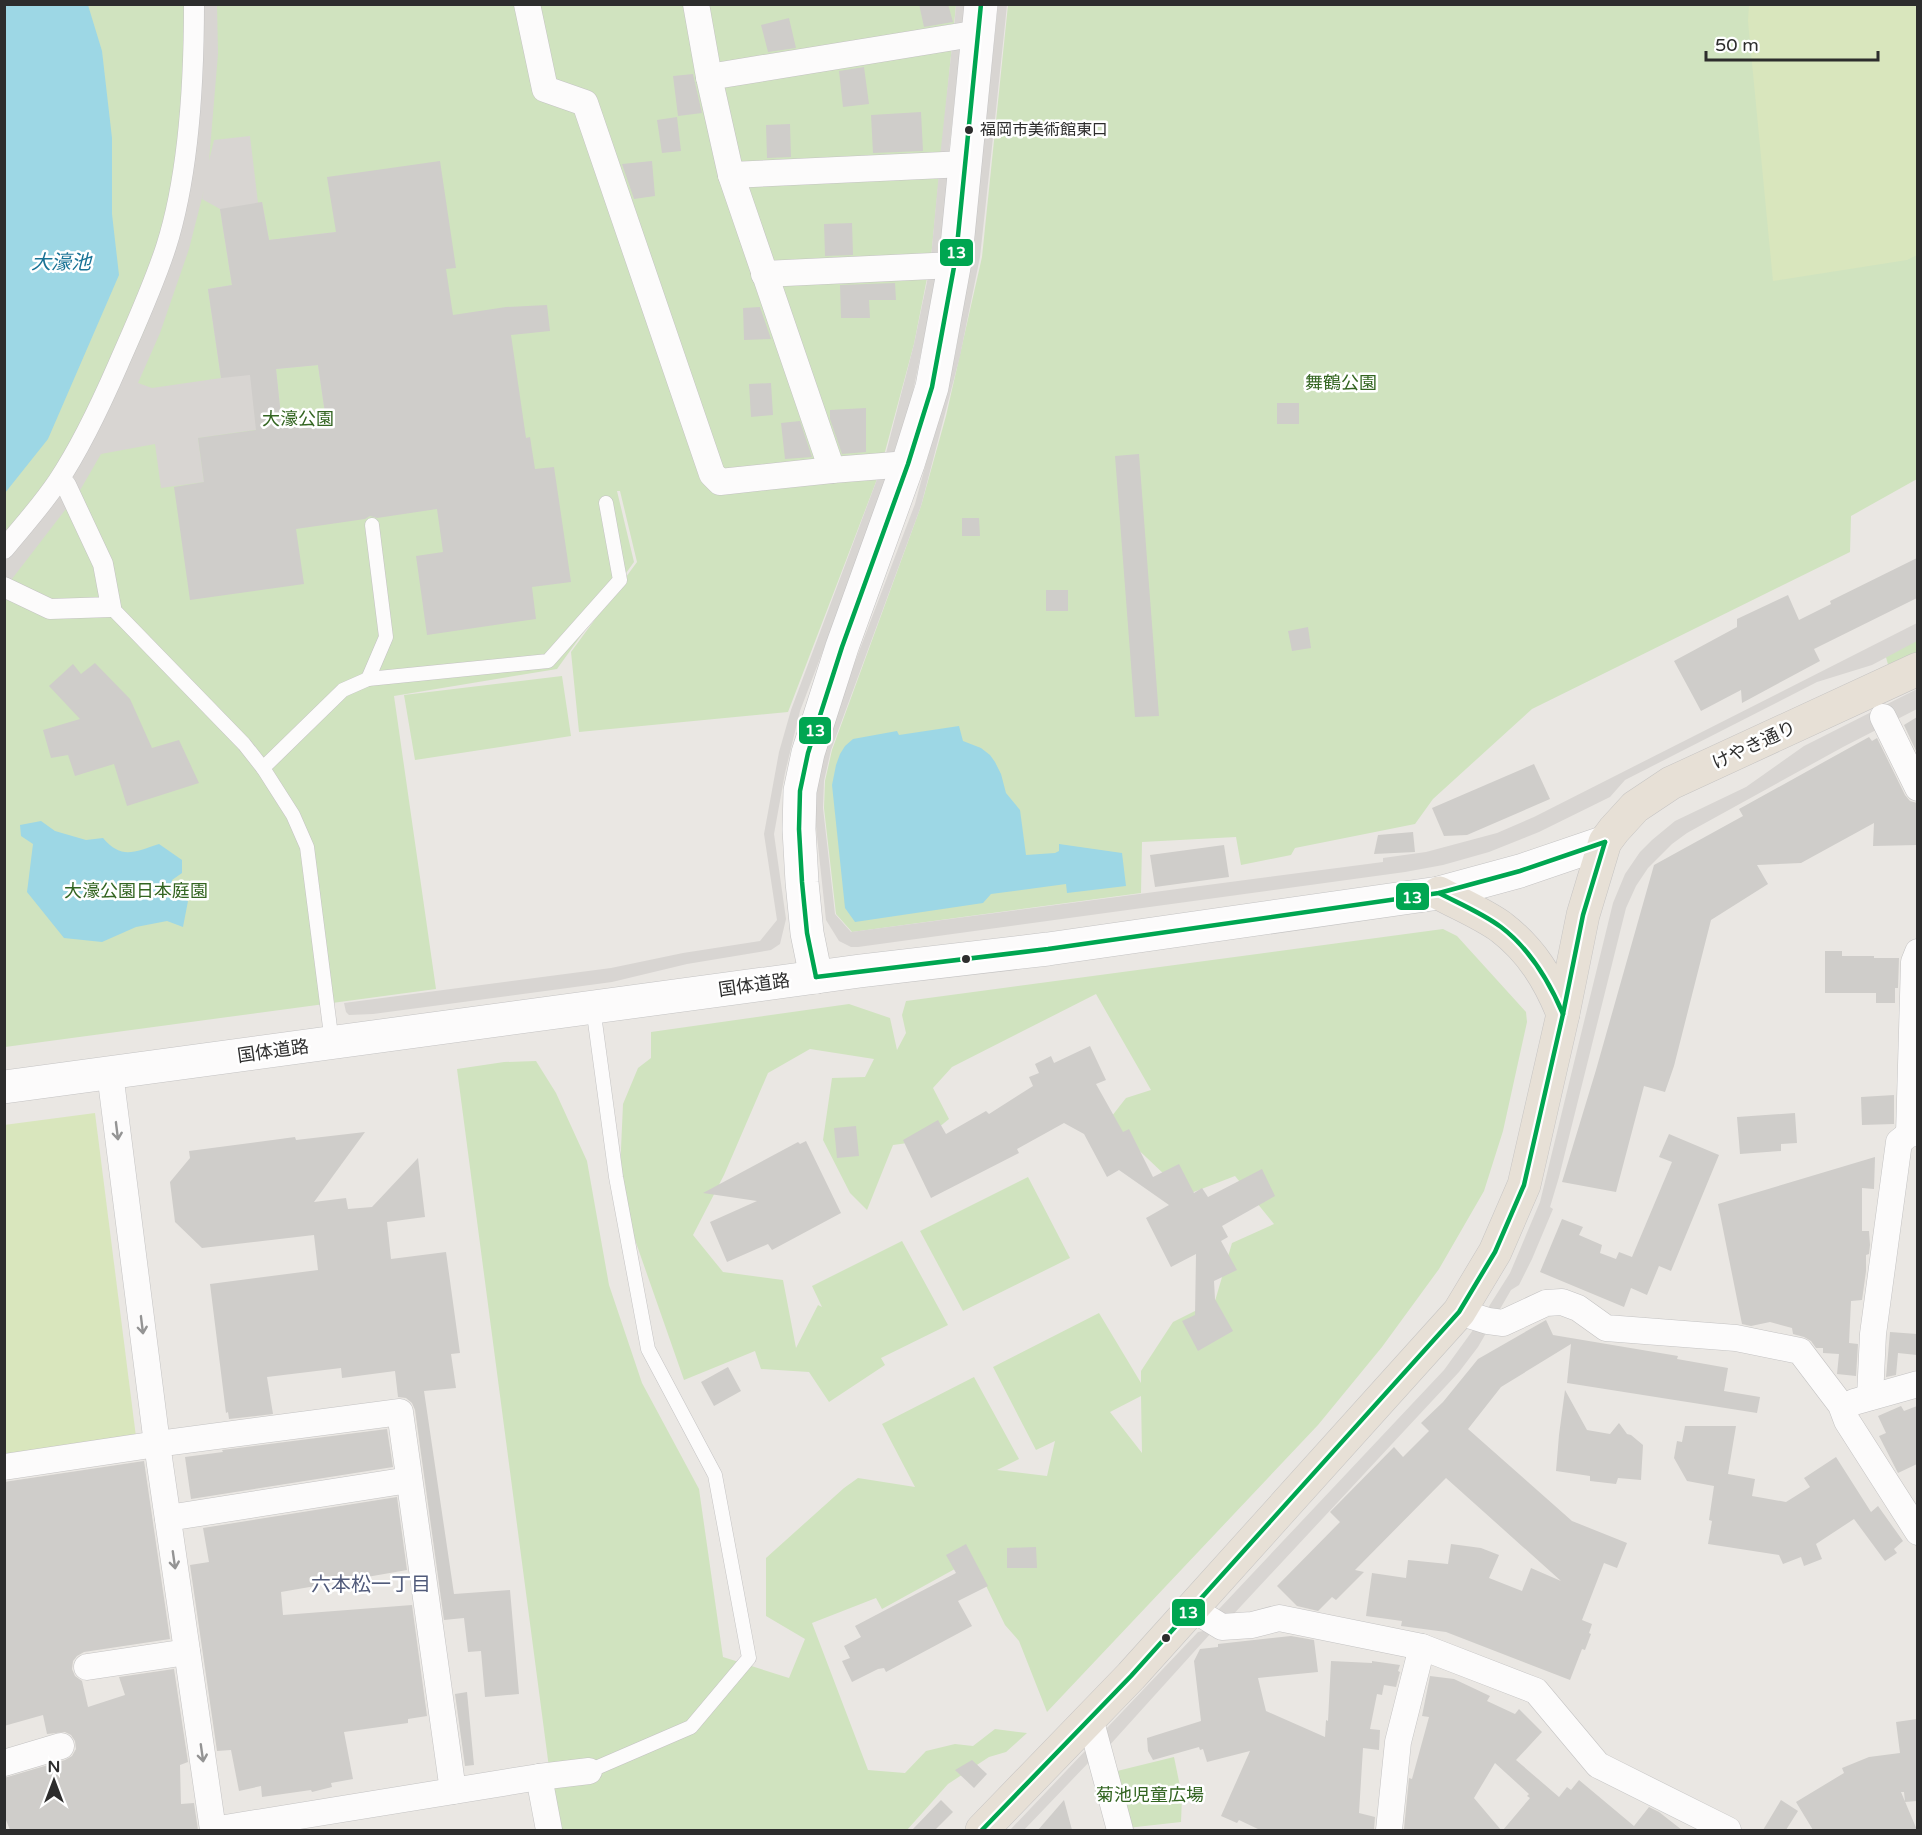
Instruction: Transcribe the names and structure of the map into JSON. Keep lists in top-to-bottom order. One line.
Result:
{"streets":{"highway":["けやき通り"],"street":["国体道路"]},"crossings":[["けやき通り","国体道路"]],"districts":["六本松一丁目"],"water":["大濠池"],"parks":["舞鶴公園","大濠公園","大濠公園日本庭園","菊池児童広場"],"places":["福岡市美術館東口"],"lines":["transit line 13"],"scale_bar":"50 m","north":"top"}
